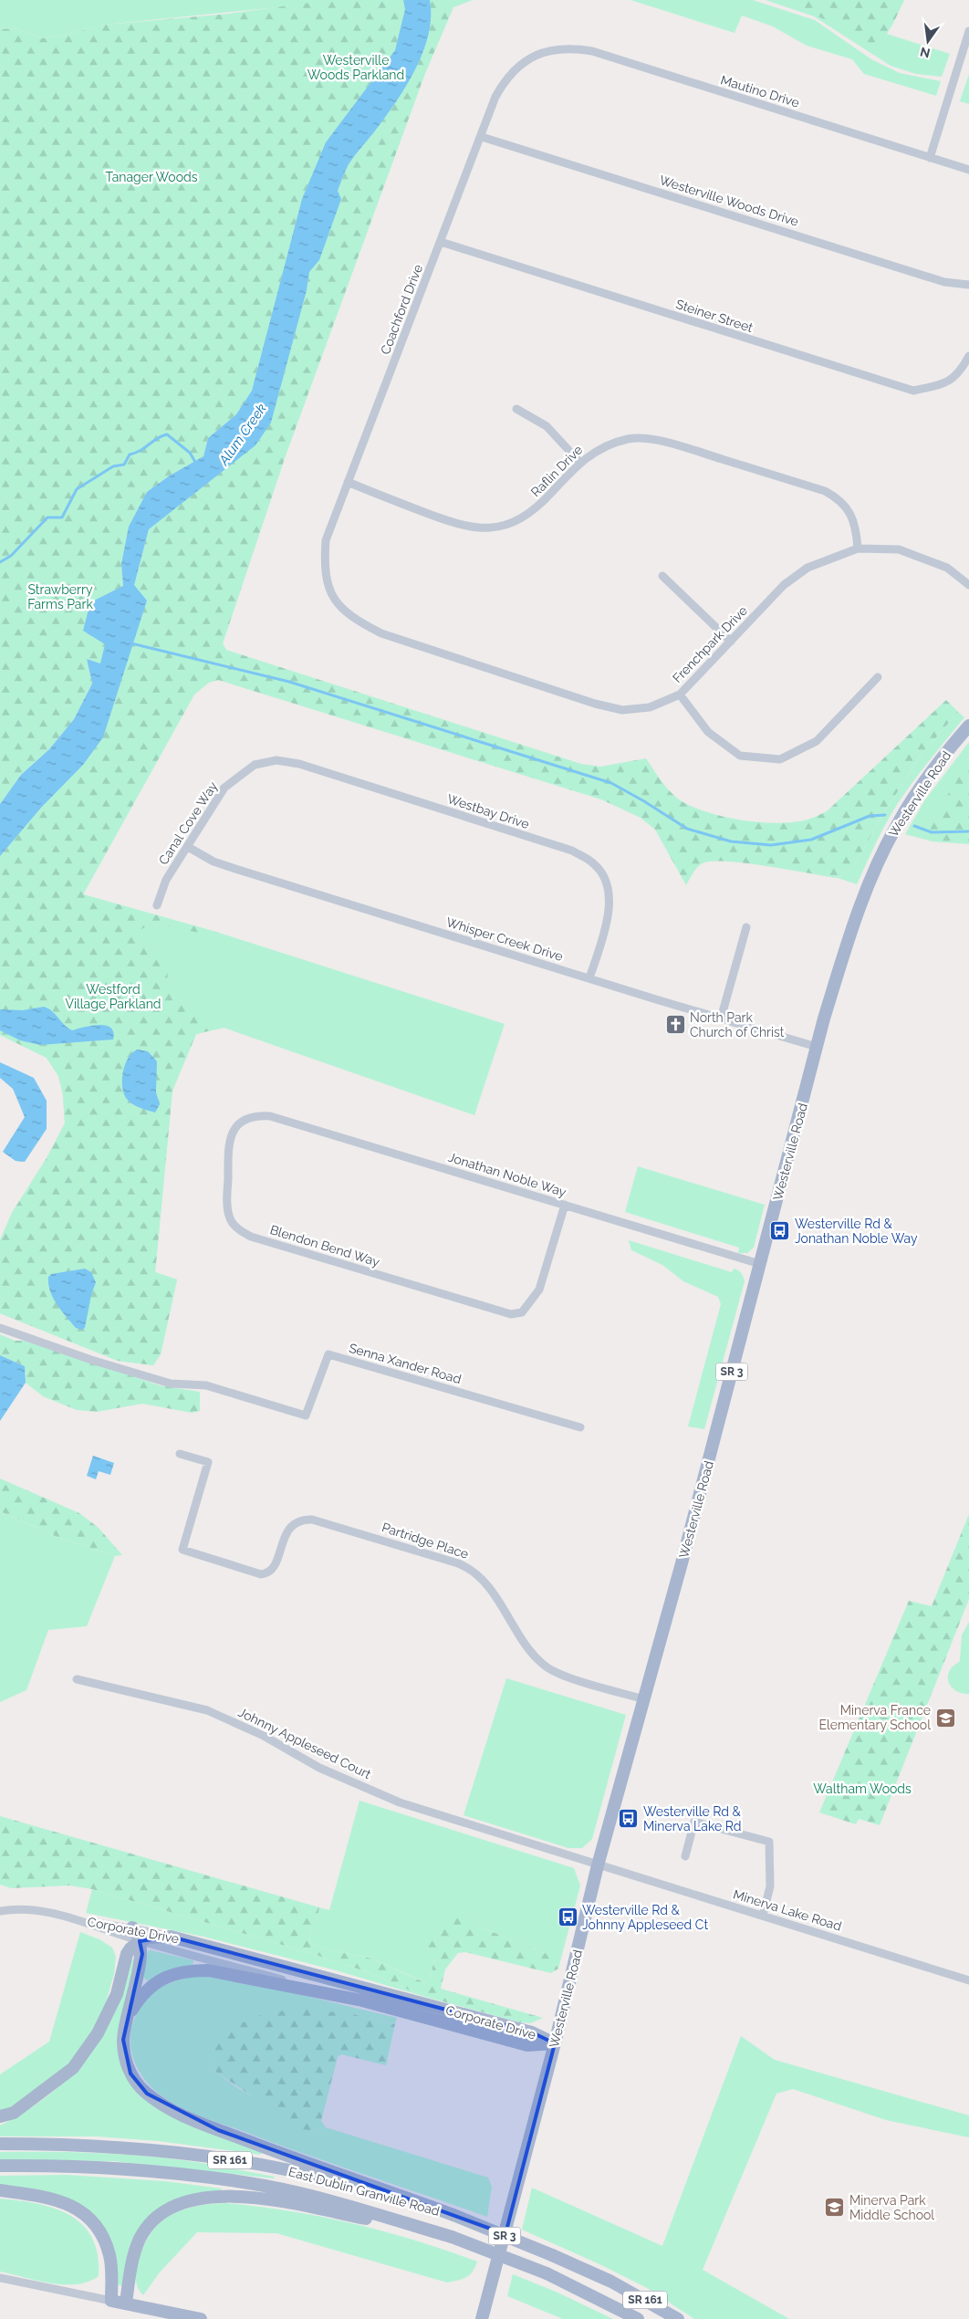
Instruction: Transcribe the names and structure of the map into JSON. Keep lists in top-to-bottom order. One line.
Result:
{"streets":{"main road":["Westerville Road","SR 3","Corporate Drive","SR 161","East Dublin Granville Road"],"street":["Mautino Drive","Westerville Woods Drive","Coachford Drive","Steiner Street","Raflin Drive","Frenchpark Drive","Westbay Drive","Canal Cove Way","Whisper Creek Drive","Jonathan Noble Way","Blendon Bend Way","Senna Xander Road","Partridge Place","Johnny Appleseed Court","Minerva Lake Road"]},"crossings":[["Mautino Drive","Coachford Drive"],["Westerville Woods Drive","Coachford Drive"],["Coachford Drive","Steiner Street"],["Coachford Drive","Raflin Drive"],["Coachford Drive","Frenchpark Drive"],["Raflin Drive","Frenchpark Drive"],["Westerville Road","Whisper Creek Drive"],["Westerville Road","Jonathan Noble Way"],["Westerville Road","Partridge Place"],["Westerville Road","Johnny Appleseed Court"],["Westerville Road","Minerva Lake Road"],["Westerville Road","Corporate Drive"],["Westbay Drive","Canal Cove Way"],["Westbay Drive","Whisper Creek Drive"],["Canal Cove Way","Whisper Creek Drive"],["Jonathan Noble Way","Blendon Bend Way"],["Johnny Appleseed Court","Minerva Lake Road"]],"water":["Alum Creek"],"parks":["Westerville Woods Parkland","Tanager Woods","Strawberry Farms Park","Westford Village Parkland","Waltham Woods"],"places":{"church":["North Park Church of Christ"],"bus stop":["Westerville Rd & Jonathan Noble Way","Westerville Rd & Minerva Lake Rd","Westerville Rd & Johnny Appleseed Ct"],"school or university":["Minerva France Elementary School","Minerva Park Middle School"]},"north":"bottom"}
